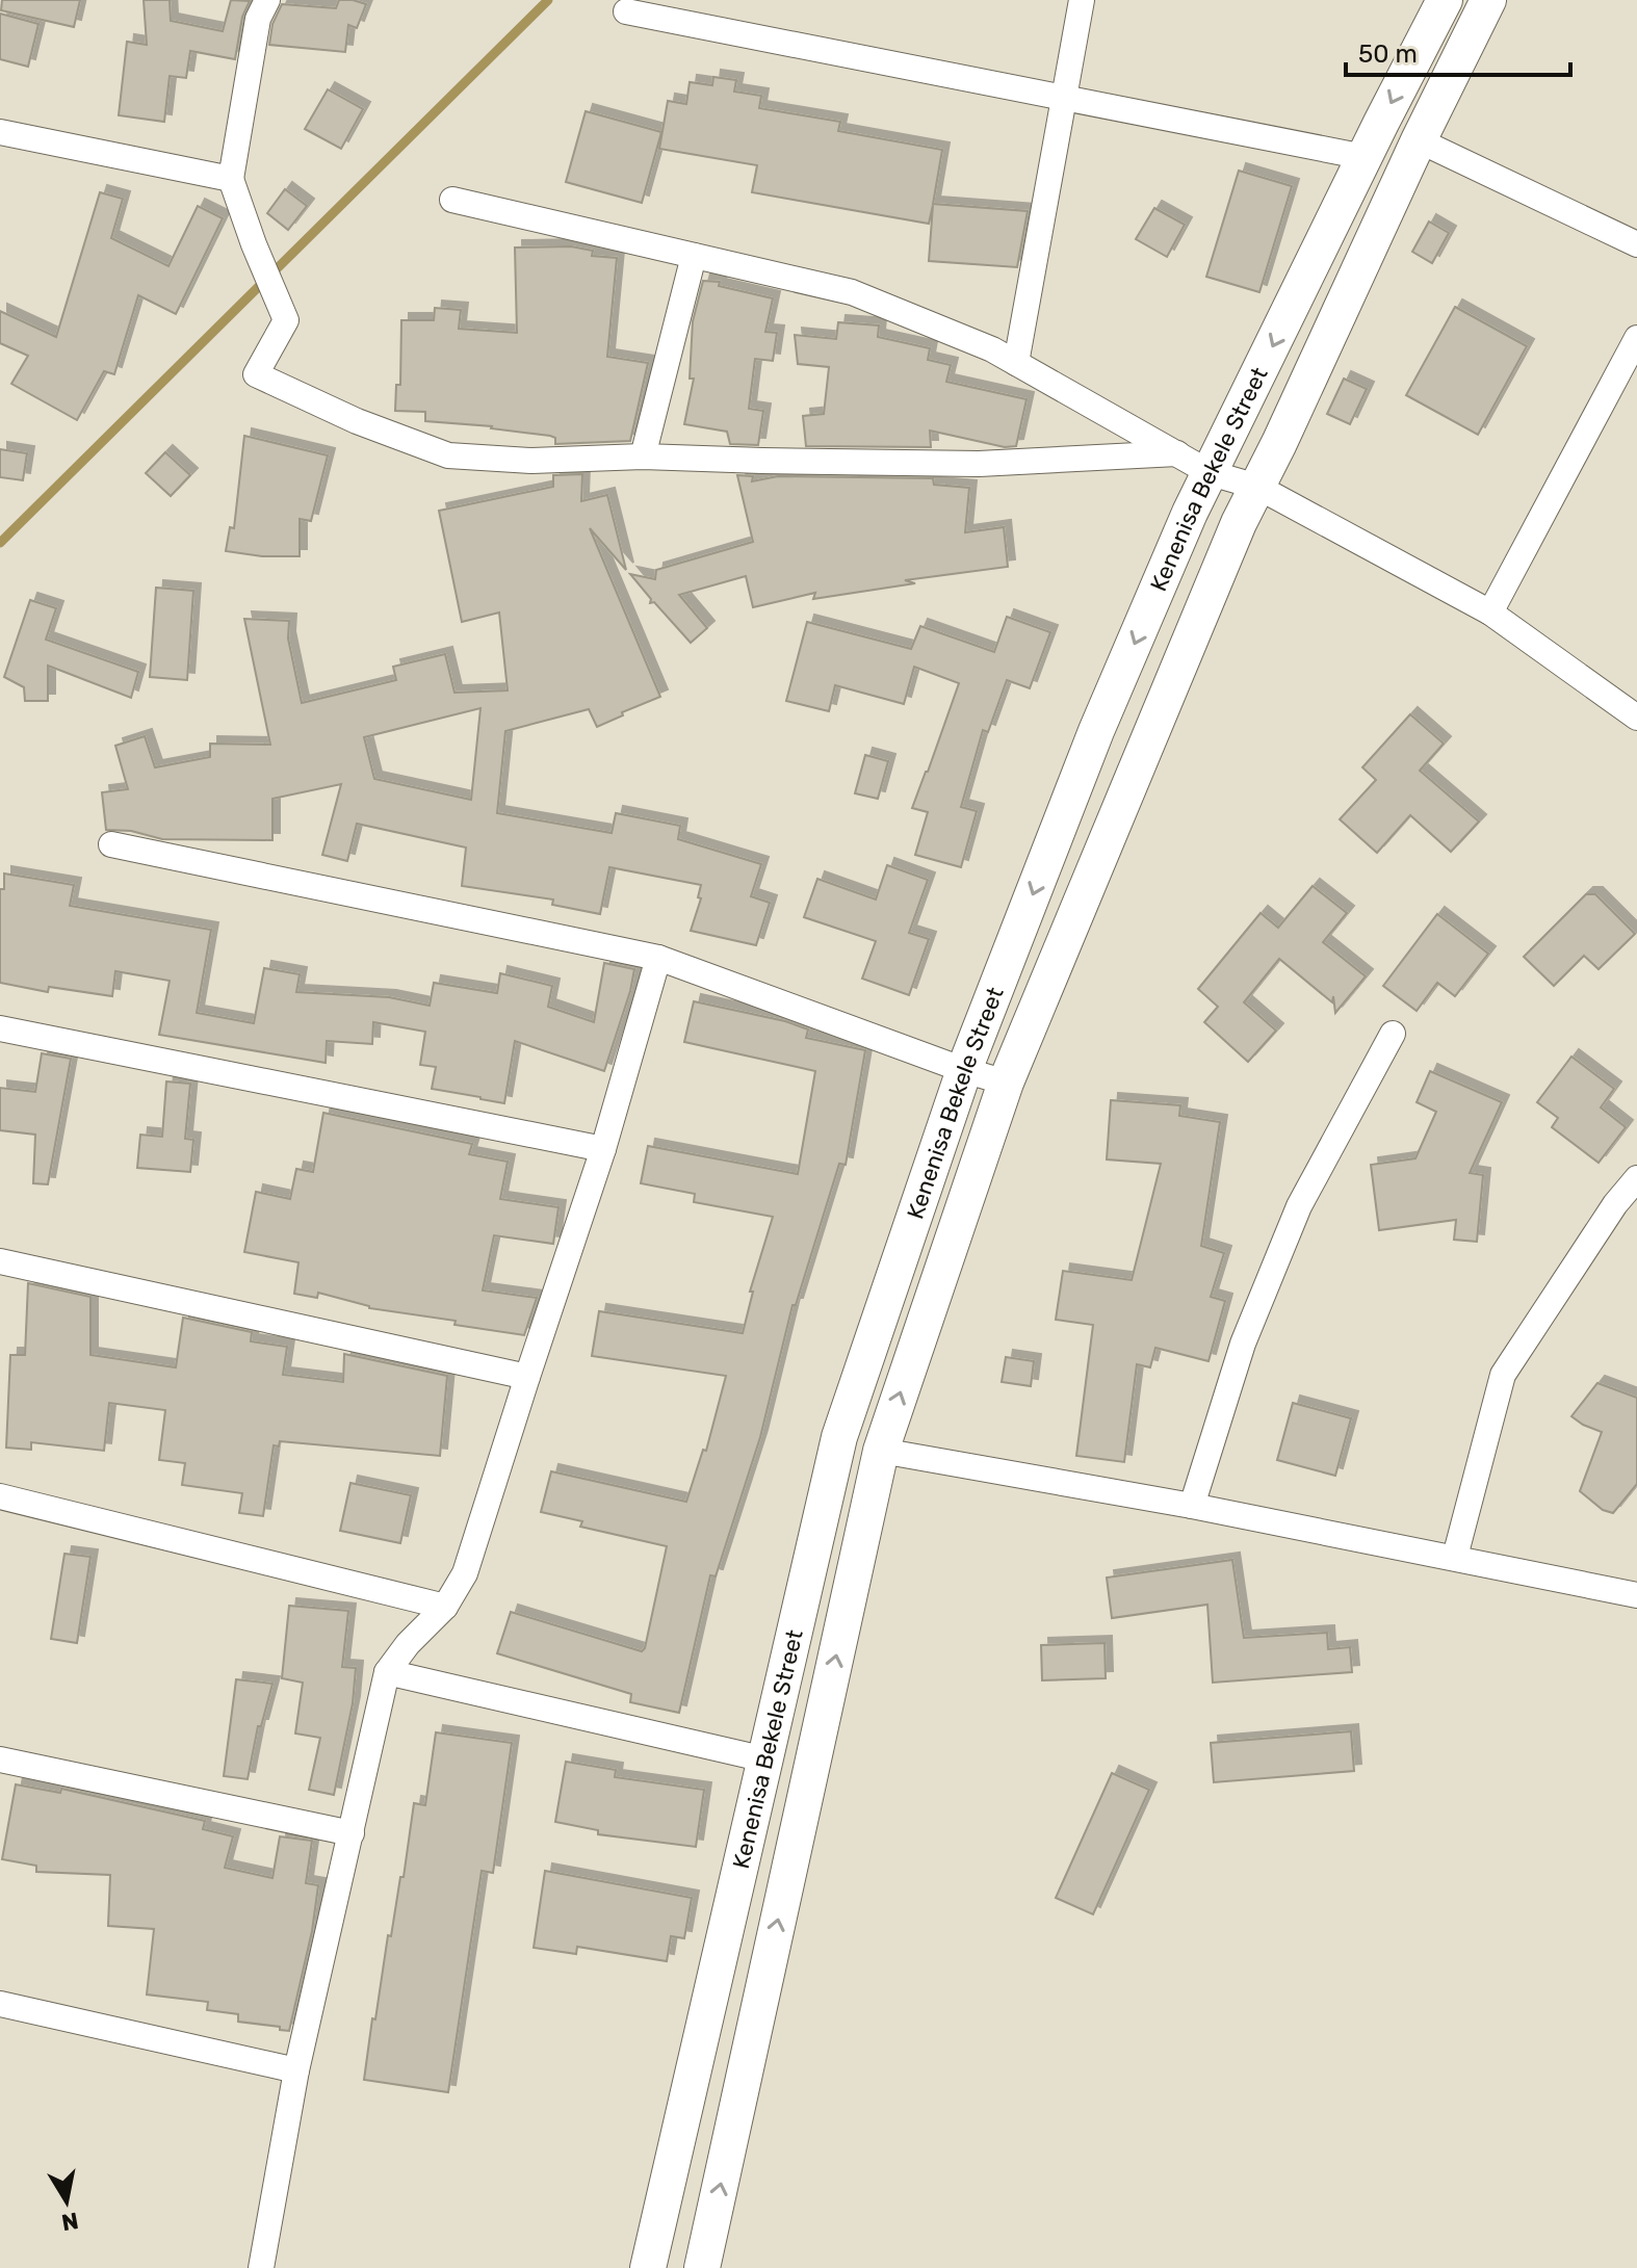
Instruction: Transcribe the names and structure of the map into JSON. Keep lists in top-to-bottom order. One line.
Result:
{"streets":{"main road":["Kenenisa Bekele Street"]},"scale_bar":"50 m","north":"bottom"}
